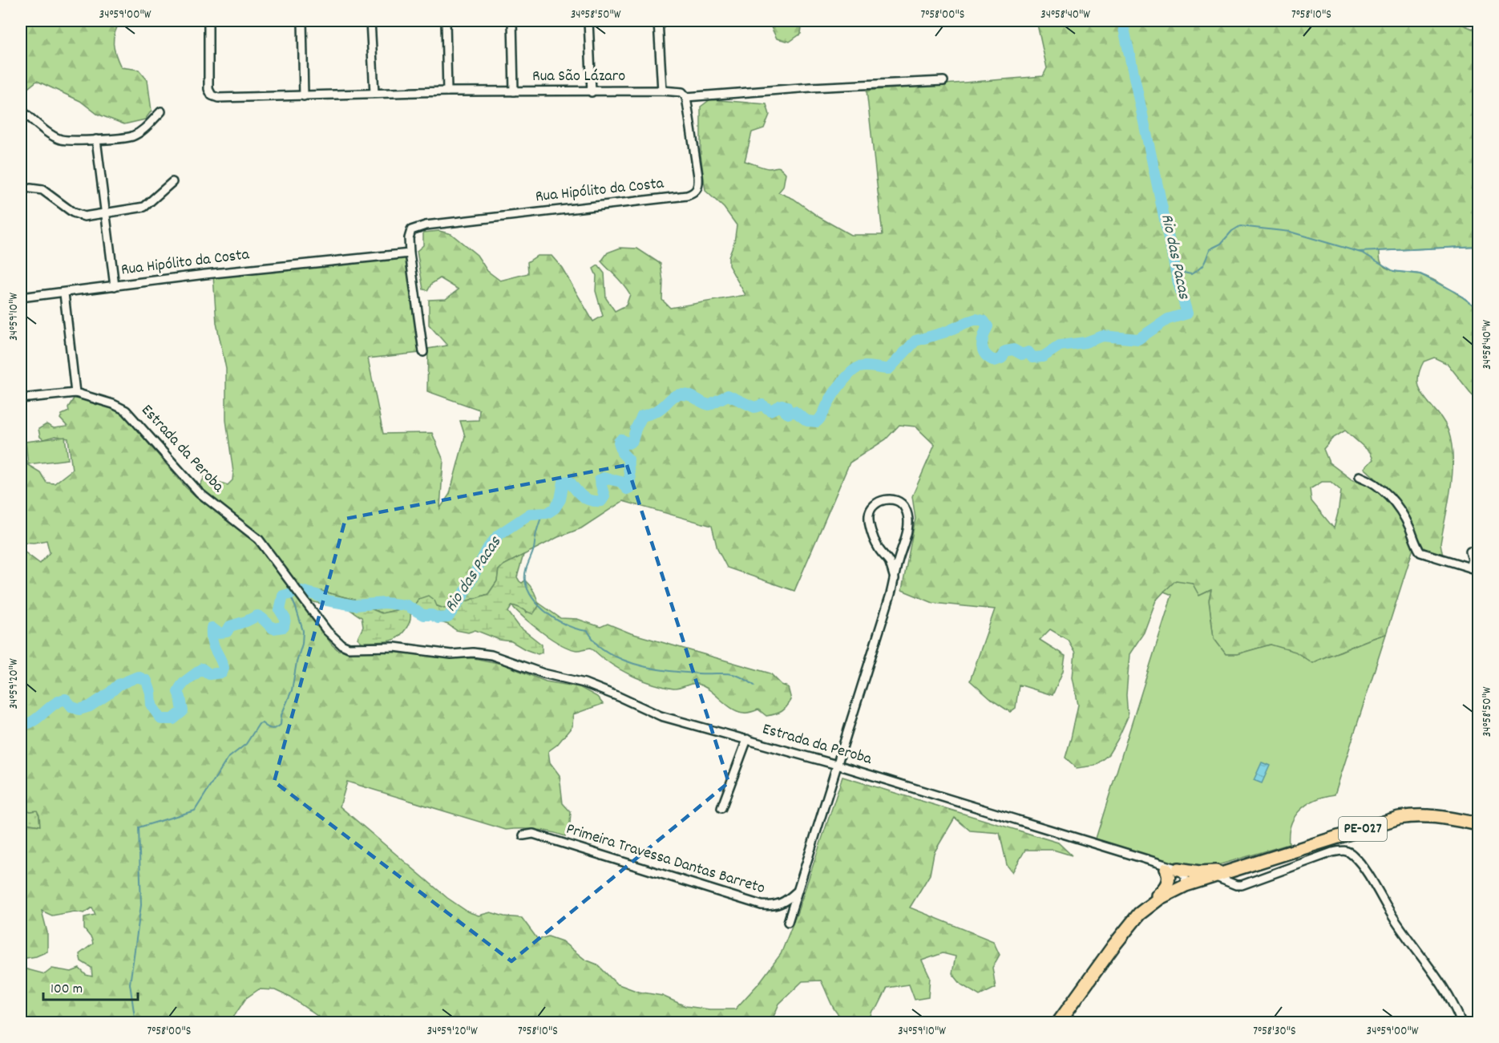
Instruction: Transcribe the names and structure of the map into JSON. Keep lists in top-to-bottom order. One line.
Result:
{"streets":{"main road":["PE-027"],"street":["Rua São Lázaro","Rua Hipólito da Costa","Estrada da Peroba","Primeira Travessa Dantas Barreto"]},"crossings":[["Rua São Lázaro","Rua Hipólito da Costa"]],"water":["Rio das Pacas"],"scale_bar":"100 m","coordinates":["34°59'00\"W","34°58'50\"W","7°58'00\"S","34°58'40\"W","7°58'10\"S","34°59'10\"W","34°59'20\"W","7°58'30\"S"]}
